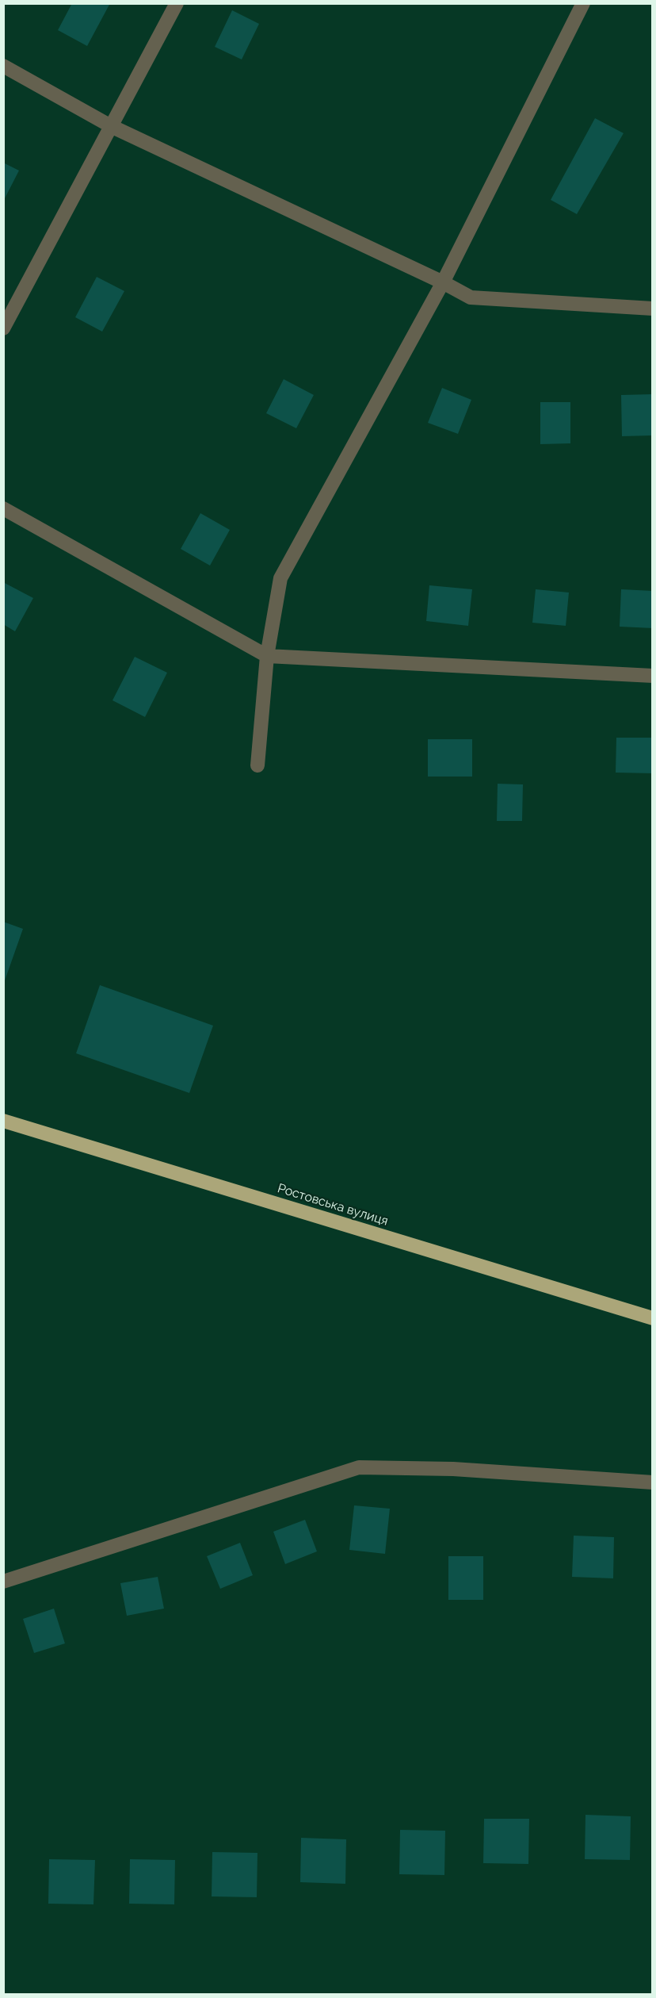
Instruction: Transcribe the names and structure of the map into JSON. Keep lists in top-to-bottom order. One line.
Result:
{"streets":{"highway":["Ростовська вулиця"]}}
